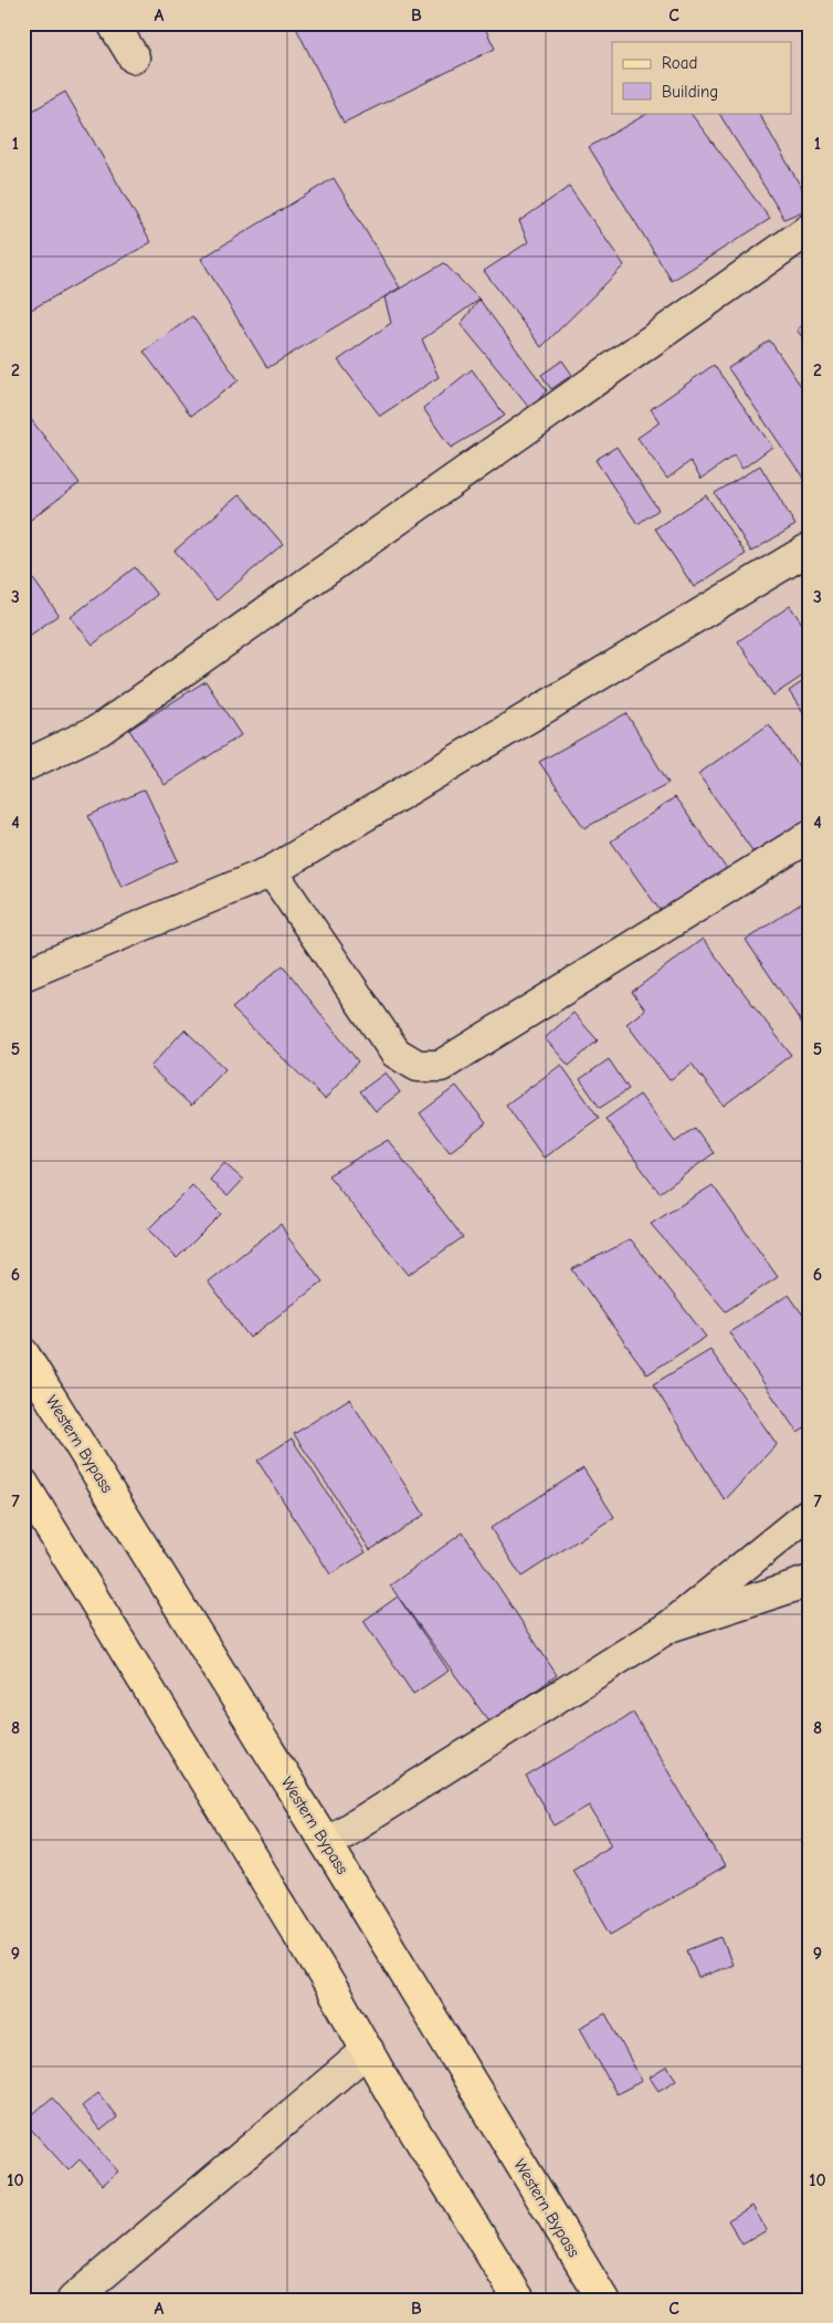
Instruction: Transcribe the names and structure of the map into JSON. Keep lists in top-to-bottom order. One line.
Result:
{"streets":{"main road":["Western Bypass"]},"legend":["Road","Building"],"grid":{"columns":["A","B","C"],"rows":["1","2","3","4","5","6","7","8","9","10"]}}
